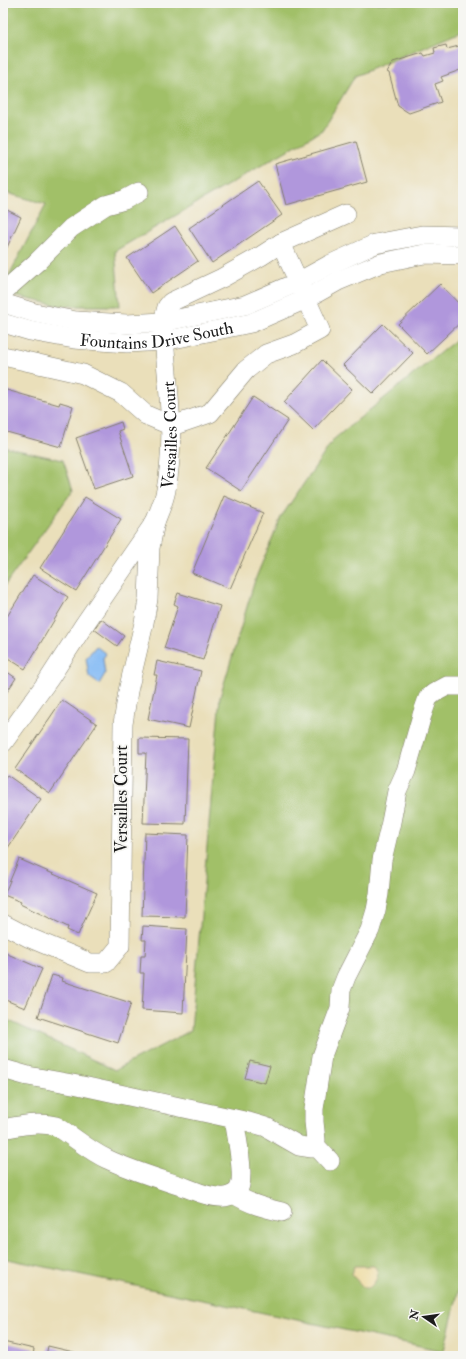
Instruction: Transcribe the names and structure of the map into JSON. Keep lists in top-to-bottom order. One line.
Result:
{"streets":{"street":["Fountains Drive South","Versailles Court"]},"crossings":[["Fountains Drive South","Versailles Court"]],"north":"left"}
